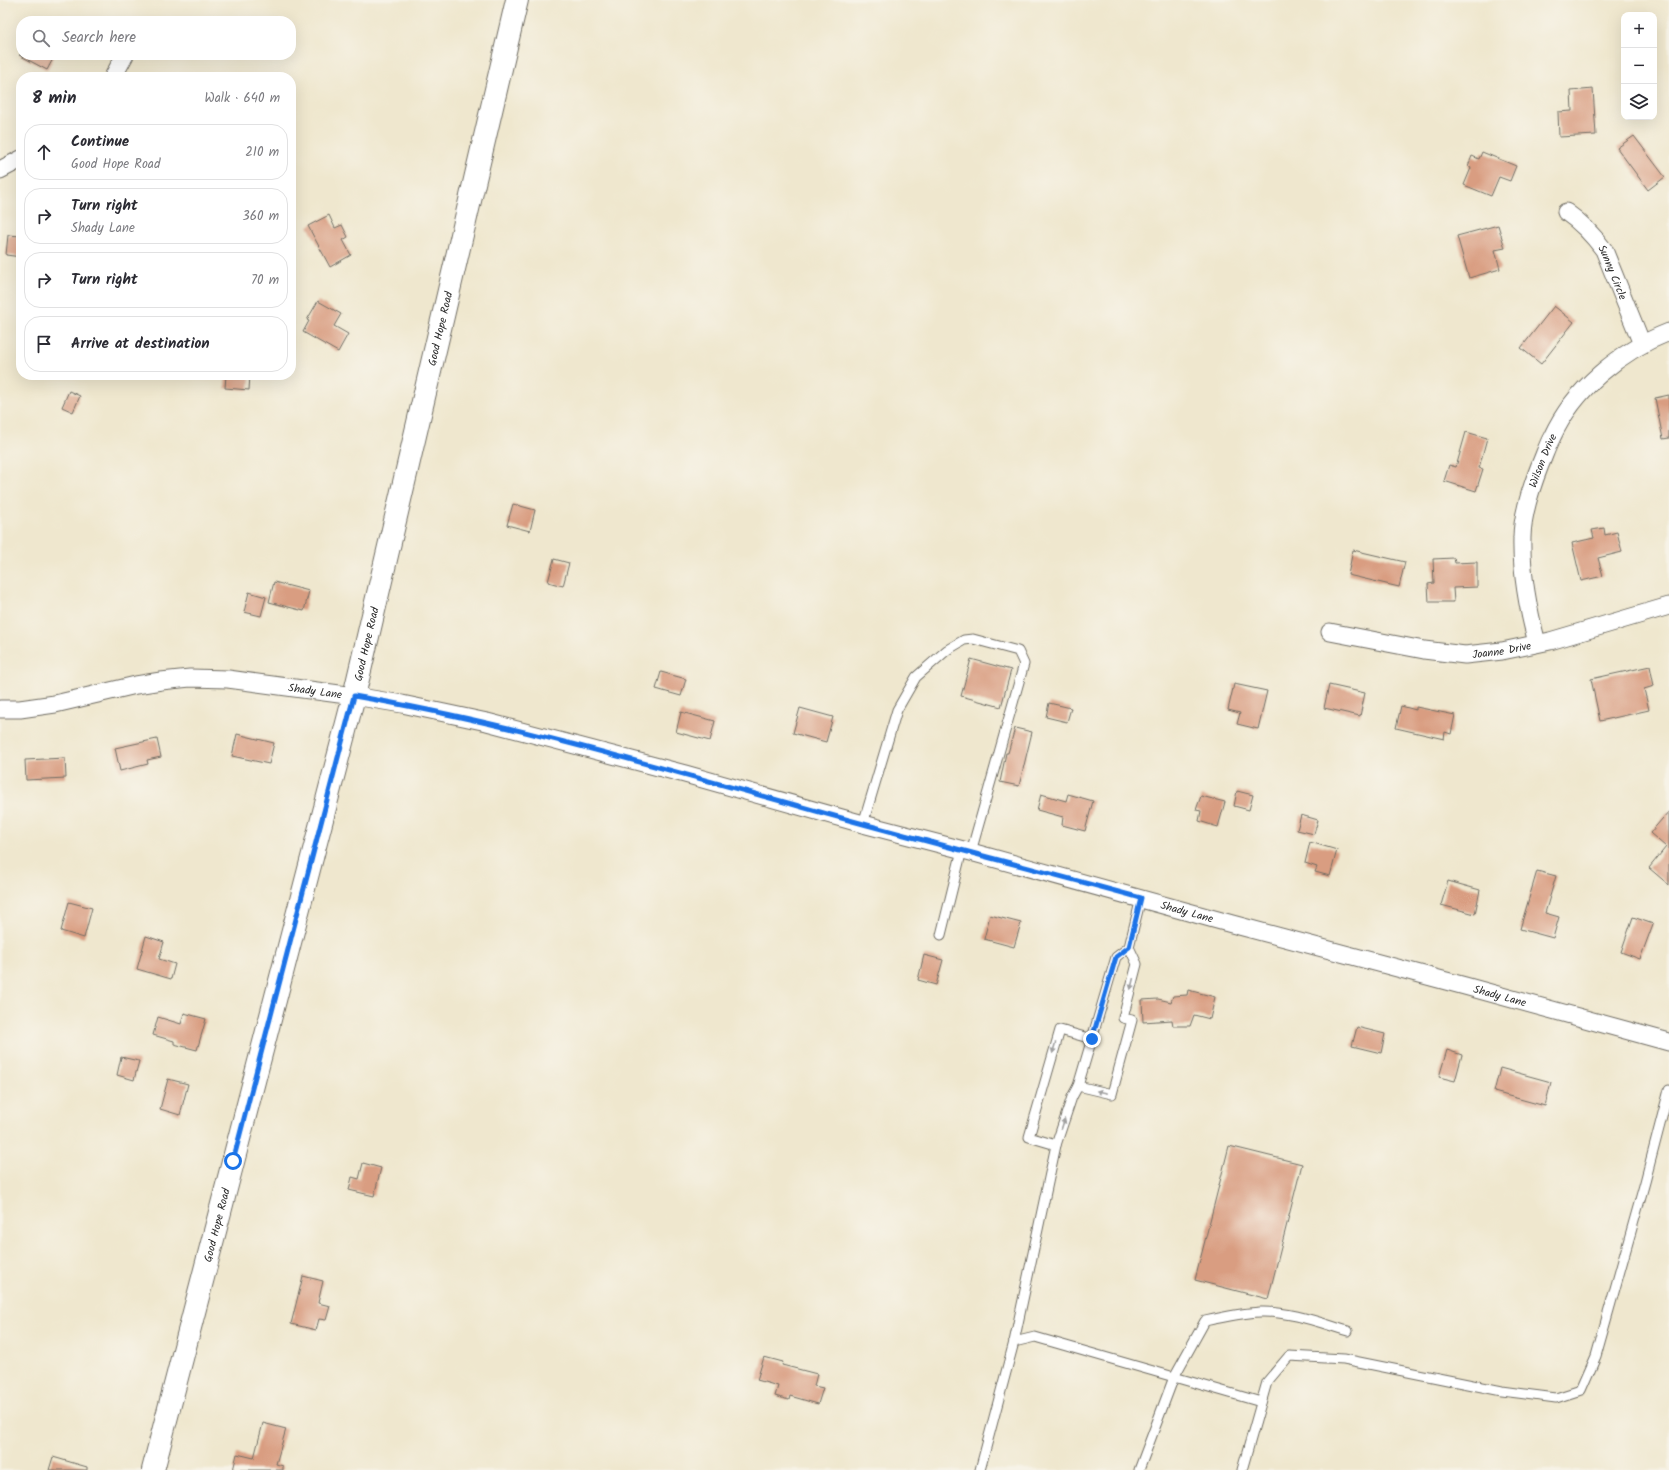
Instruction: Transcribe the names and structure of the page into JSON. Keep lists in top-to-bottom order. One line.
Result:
{"streets":{"main road":["Good Hope Road"],"street":["Sunny Circle","Wilson Drive","Joanne Drive","Shady Lane"]},"crossings":[["Sunny Circle","Wilson Drive"],["Good Hope Road","Shady Lane"],["Wilson Drive","Joanne Drive"]],"page":{"map_buttons":["+","−"],"search":"Search here","heading":["8 min","Walk · 640 m"],"list":[["Continue","Good Hope Road","210 m"],["Turn right","Shady Lane","360 m"],["Turn right","70 m"],"Arrive at destination"]}}
